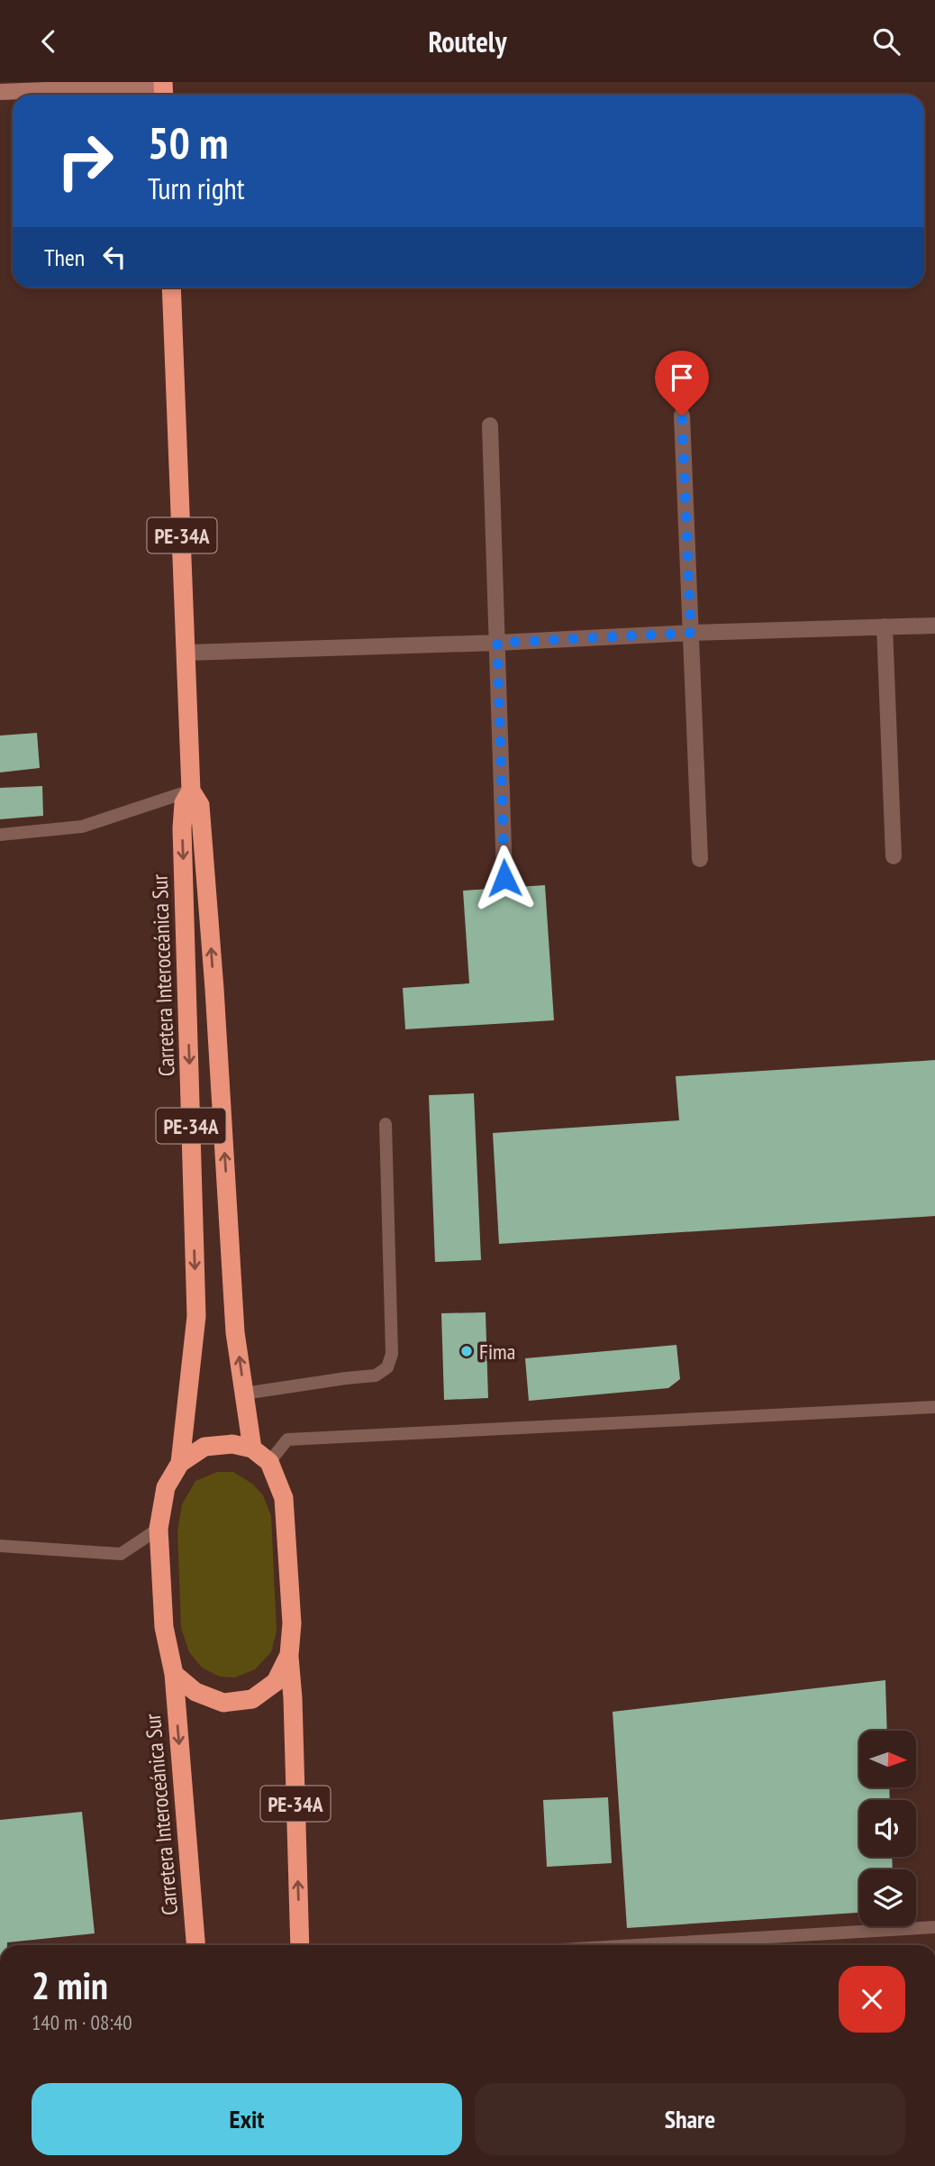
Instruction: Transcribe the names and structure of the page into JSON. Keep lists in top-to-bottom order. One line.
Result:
{"streets":{"highway":["PE-34A","Carretera Interoceánica Sur"]},"crossings":[["PE-34A","Carretera Interoceánica Sur"]],"places":["Fima"],"north":"right","page":{"header":"Routely","turn":["50 m","Turn right"],"then":"Then","heading":["2 min","140 m · 08:40"],"buttons":["Exit","Share"]}}
